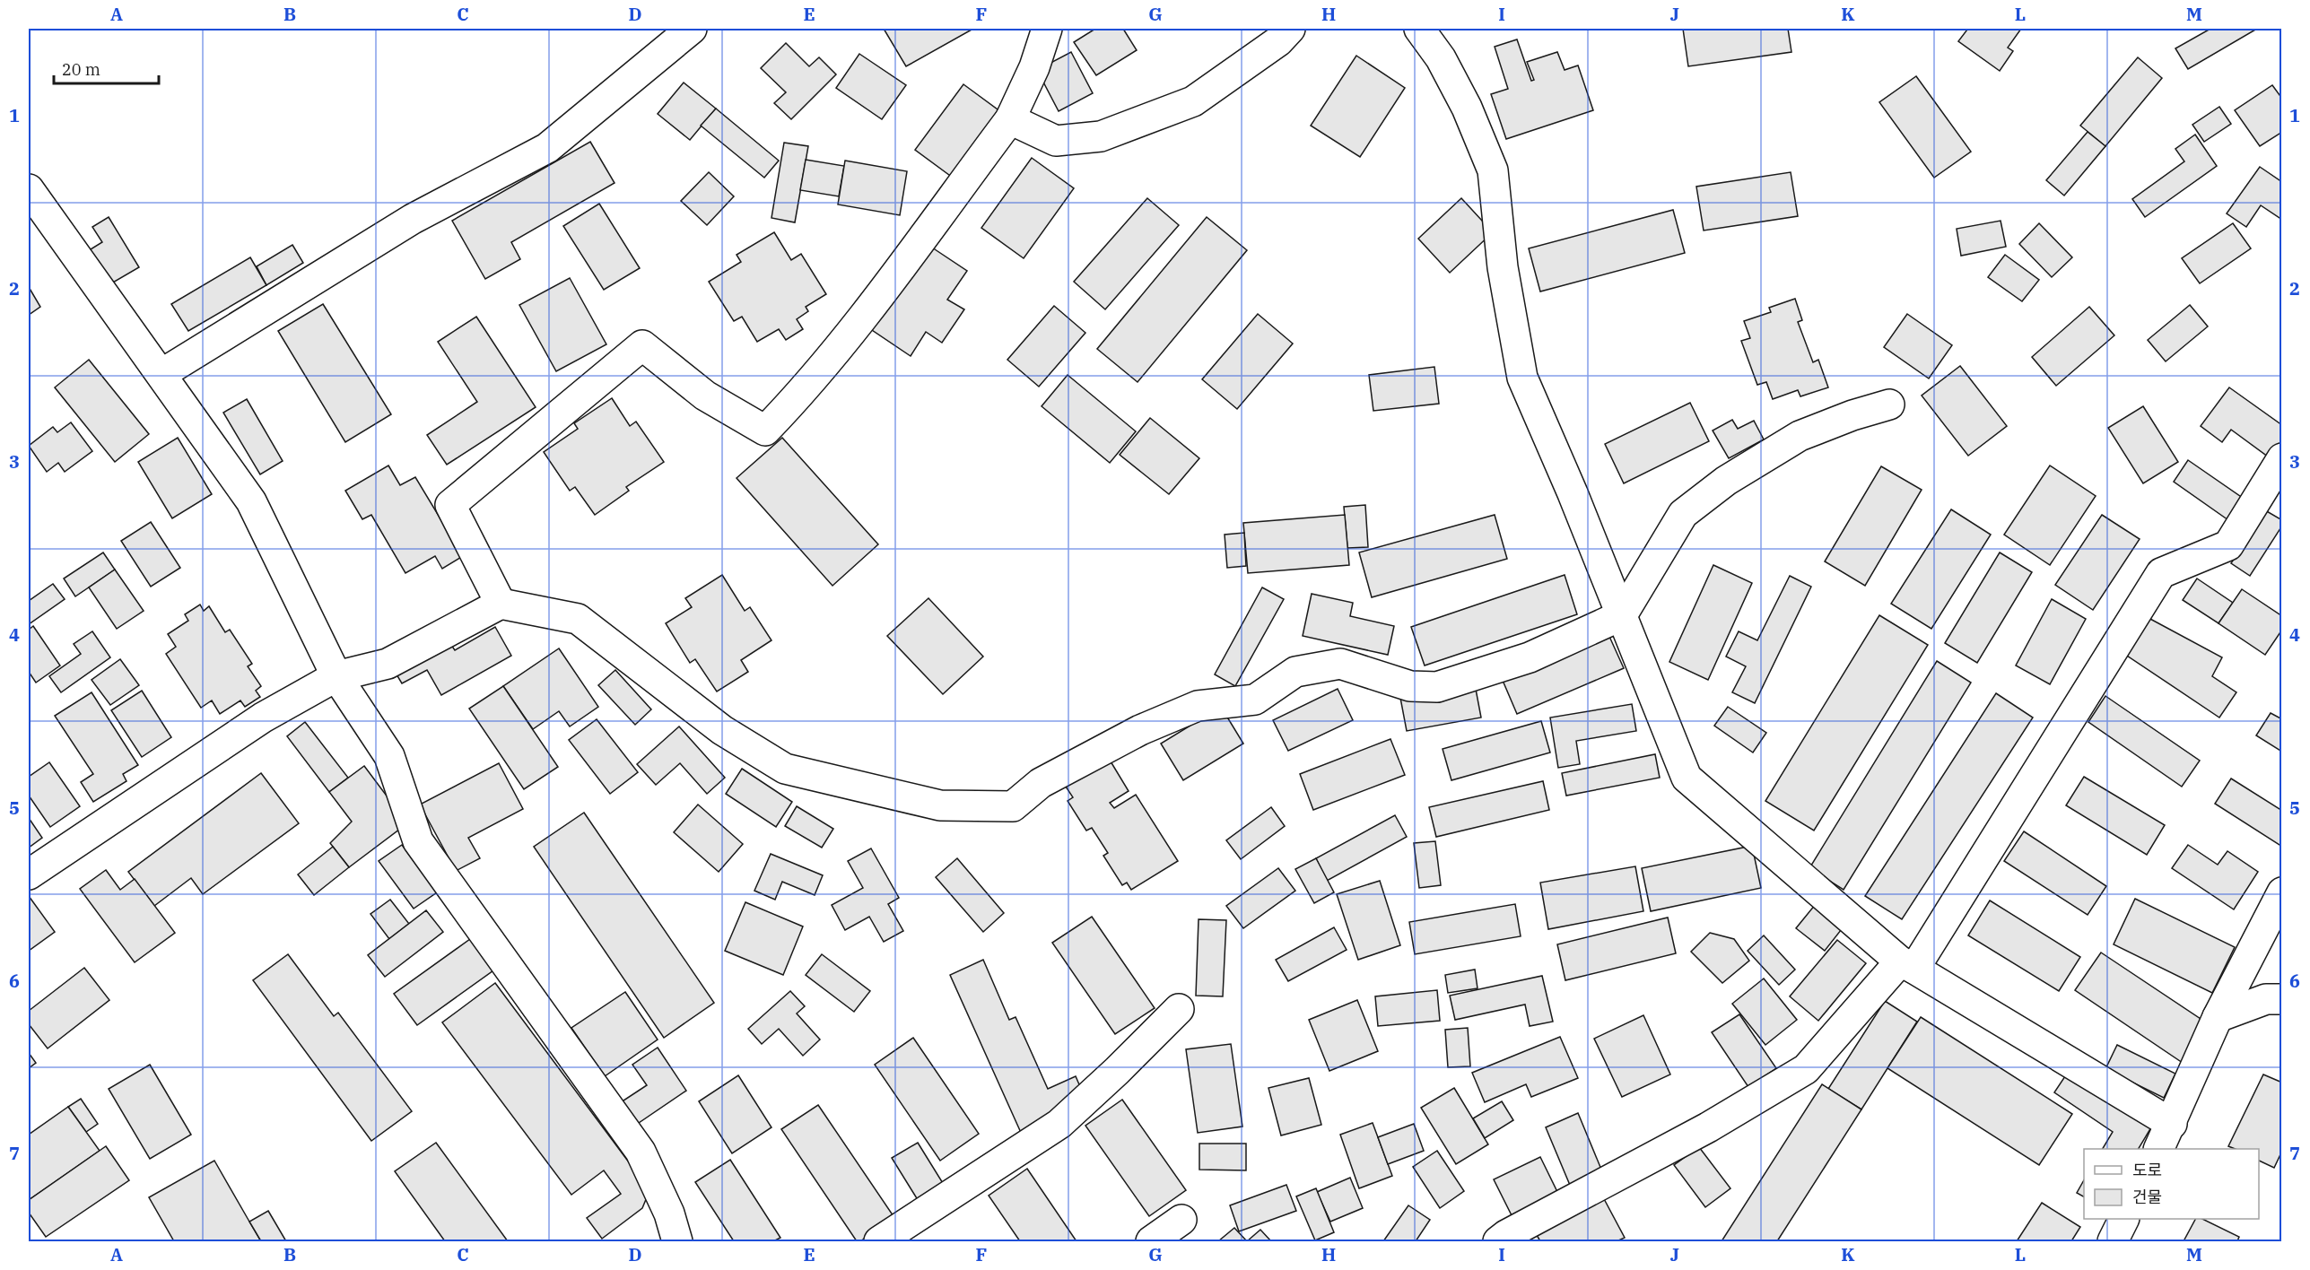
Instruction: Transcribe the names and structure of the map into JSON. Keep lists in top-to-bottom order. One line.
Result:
{"legend":["도로","건물"],"scale_bar":"20 m","grid":{"columns":["A","B","C","D","E","F","G","H","I","J","K","L","M"],"rows":["1","2","3","4","5","6","7"]}}
